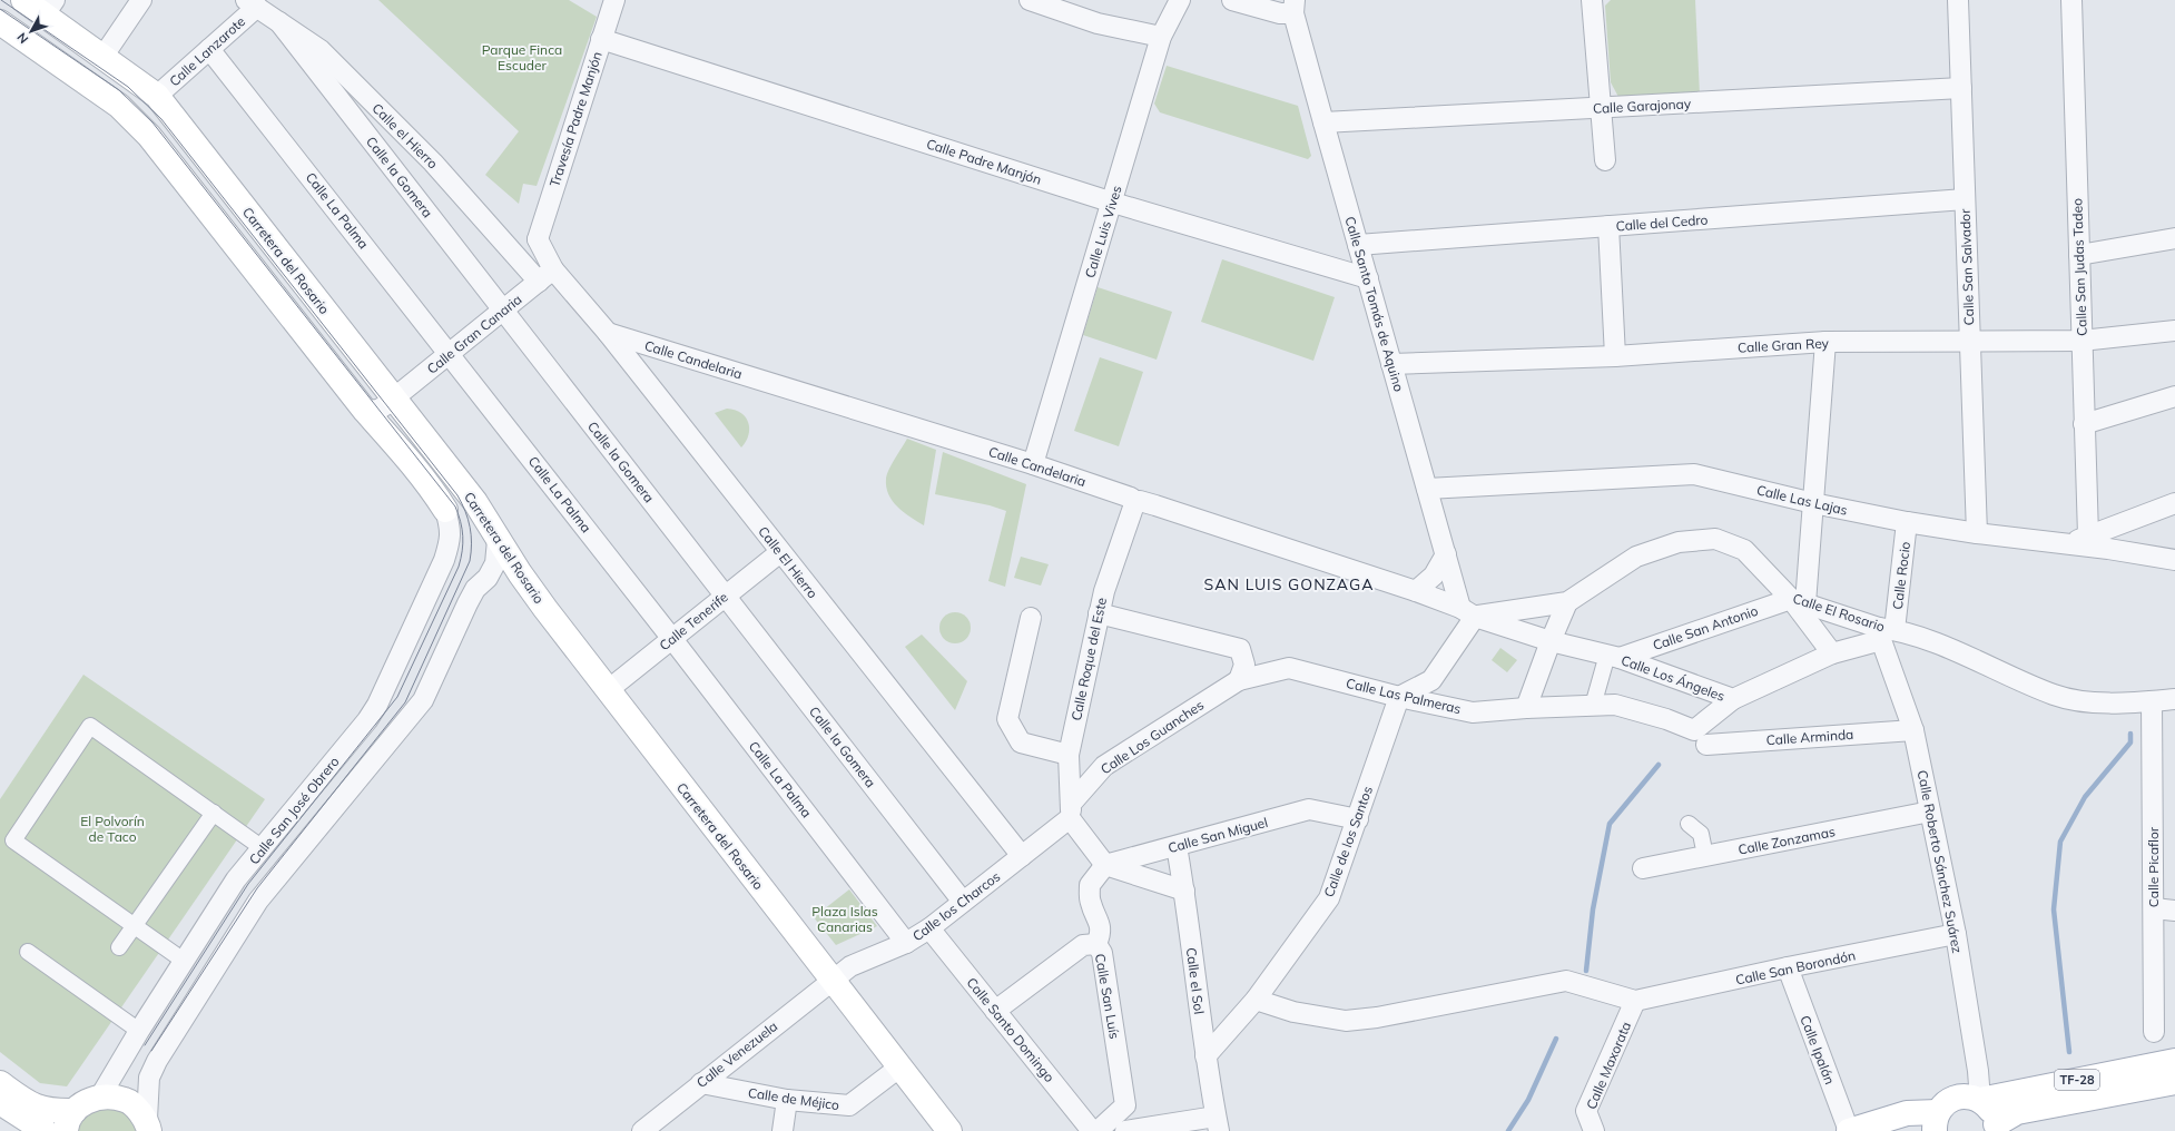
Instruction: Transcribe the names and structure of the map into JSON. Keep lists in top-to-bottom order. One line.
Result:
{"streets":{"main road":["Carretera del Rosario","TF-28"],"street":["Calle Lanzarote","Calle Garajonay","Travesía Padre Manjón","Calle el Hierro","Calle Padre Manjón","Calle la Gomera","Calle La Palma","Calle del Cedro","Calle Luis Vives","Calle San Salvador","Calle San Judas Tadeo","Calle Santo Tomás de Aquino","Calle Gran Canaria","Calle Gran Rey","Calle Candelaria","Calle Las Lajas","Calle El Hierro","Calle Rocio","Calle El Rosario","Calle Tenerife","Calle San Antonio","Calle Roque del Este","Calle Los Ángeles","Calle Las Palmeras","Calle Los Guanches","Calle Arminda","Calle San José Obrero","Calle San Miguel","Calle Zonzamas","Calle de los Santos","Calle Roberto Sánchez Suárez","Calle Picaflor","Calle los Charcos","Calle San Borondón","Calle el Sol","Calle San Luís","Calle Santo Domingo","Calle Ipalán","Calle Venezuela","Calle Maxorata","Calle de Méjico"]},"crossings":[["Calle Lanzarote","Calle el Hierro"],["Calle Lanzarote","Calle La Palma"],["Calle Lanzarote","Carretera del Rosario"],["Calle Garajonay","Calle San Salvador"],["Calle Garajonay","Calle Santo Tomás de Aquino"],["Travesía Padre Manjón","Calle Padre Manjón"],["Calle el Hierro","Calle la Gomera"],["Calle el Hierro","Calle Gran Canaria"],["Calle el Hierro","Calle El Hierro"],["Calle Padre Manjón","Calle Luis Vives"],["Calle Padre Manjón","Calle Santo Tomás de Aquino"],["Calle la Gomera","Calle Gran Canaria"],["Calle la Gomera","Calle Tenerife"],["Calle la Gomera","Calle los Charcos"],["Calle La Palma","Calle Gran Canaria"],["Calle La Palma","Calle Tenerife"],["Calle La Palma","Calle los Charcos"],["Calle del Cedro","Calle San Salvador"],["Calle del Cedro","Calle Santo Tomás de Aquino"],["Calle Luis Vives","Calle Candelaria"],["Carretera del Rosario","Calle Gran Canaria"],["Carretera del Rosario","Calle Tenerife"],["Carretera del Rosario","Calle los Charcos"],["Carretera del Rosario","Calle Venezuela"],["Carretera del Rosario","Calle de Méjico"],["Calle San Salvador","Calle Gran Rey"],["Calle San Salvador","Calle Las Lajas"],["Calle San Judas Tadeo","Calle Gran Rey"],["Calle Santo Tomás de Aquino","Calle Gran Rey"],["Calle Santo Tomás de Aquino","Calle Las Lajas"],["Calle Santo Tomás de Aquino","Calle El Rosario"],["Calle Santo Tomás de Aquino","Calle Los Ángeles"],["Calle Gran Canaria","Calle El Hierro"],["Calle Candelaria","Calle El Hierro"],["Calle Candelaria","Calle Roque del Este"],["Calle Las Lajas","Calle Rocio"],["Calle El Hierro","Calle Tenerife"],["Calle El Hierro","Calle los Charcos"],["Calle Rocio","Calle El Rosario"],["Calle Rocio","Calle Los Ángeles"],["Calle Rocio","Calle Roberto Sánchez Suárez"],["Calle El Rosario","Calle San Antonio"],["Calle El Rosario","Calle Los Ángeles"],["Calle El Rosario","Calle Roberto Sánchez Suárez"],["Calle El Rosario","Calle Picaflor"],["Calle San Antonio","Calle Los Ángeles"],["Calle Roque del Este","Calle Los Guanches"],["Calle Roque del Este","Calle los Charcos"],["Calle Los Ángeles","Calle Las Palmeras"],["Calle Los Ángeles","Calle Roberto Sánchez Suárez"],["Calle Las Palmeras","Calle Los Guanches"],["Calle Las Palmeras","Calle de los Santos"],["Calle Los Guanches","Calle los Charcos"],["Calle Arminda","Calle Roberto Sánchez Suárez"],["Calle San Miguel","Calle de los Santos"],["Calle San Miguel","Calle el Sol"],["Calle Zonzamas","Calle Roberto Sánchez Suárez"],["Calle de los Santos","Calle el Sol"],["Calle Roberto Sánchez Suárez","Calle San Borondón"],["Calle Roberto Sánchez Suárez","TF-28"],["Calle los Charcos","Calle Santo Domingo"],["Calle los Charcos","Calle Venezuela"],["Calle San Borondón","Calle Ipalán"],["Calle San Borondón","Calle Maxorata"],["Calle San Luís","Calle Santo Domingo"],["Calle Ipalán","TF-28"],["Calle Venezuela","Calle de Méjico"]],"districts":["SAN LUIS GONZAGA"],"parks":["Parque Finca Escuder","El Polvorín de Taco","Plaza Islas Canarias"],"north":"bottom left"}
